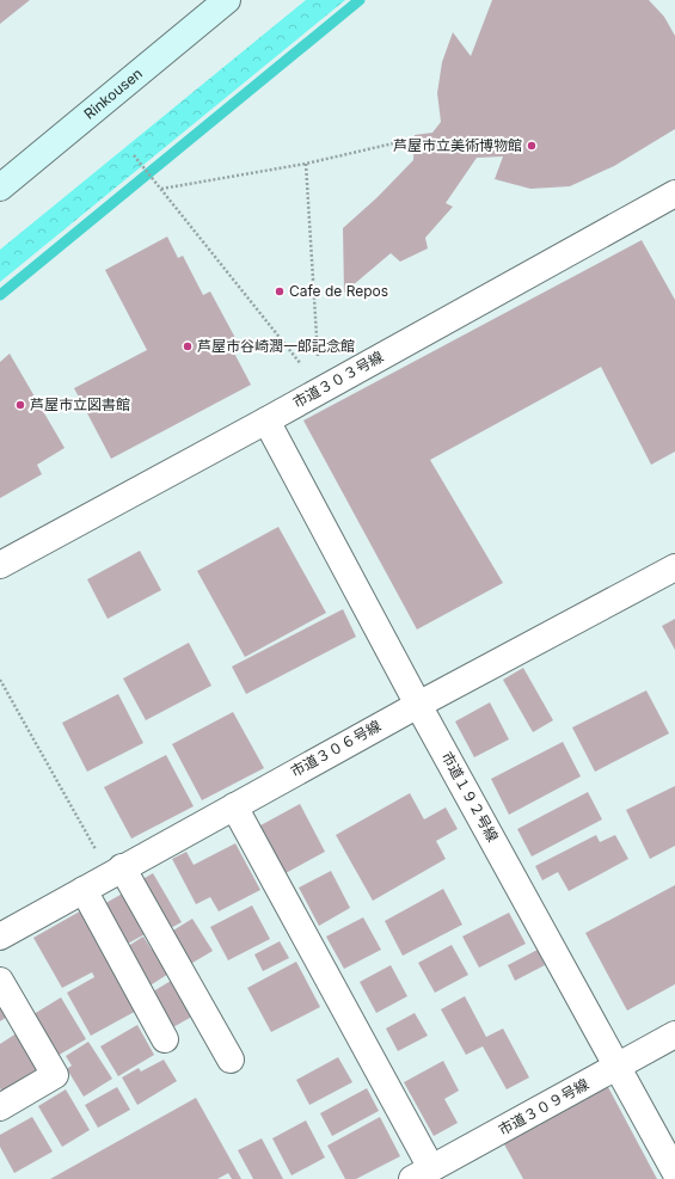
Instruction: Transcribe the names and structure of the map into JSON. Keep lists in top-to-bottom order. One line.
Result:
{"streets":{"street":["Rinkousen","市道３０３号線","市道３０６号線","市道１９２号線","市道３０９号線"]},"crossings":[["市道３０３号線","市道１９２号線"],["市道３０６号線","市道１９２号線"],["市道１９２号線","市道３０９号線"]],"places":["芦屋市立美術博物館","Cafe de Repos","芦屋市谷崎潤一郎記念館","芦屋市立図書館"]}
